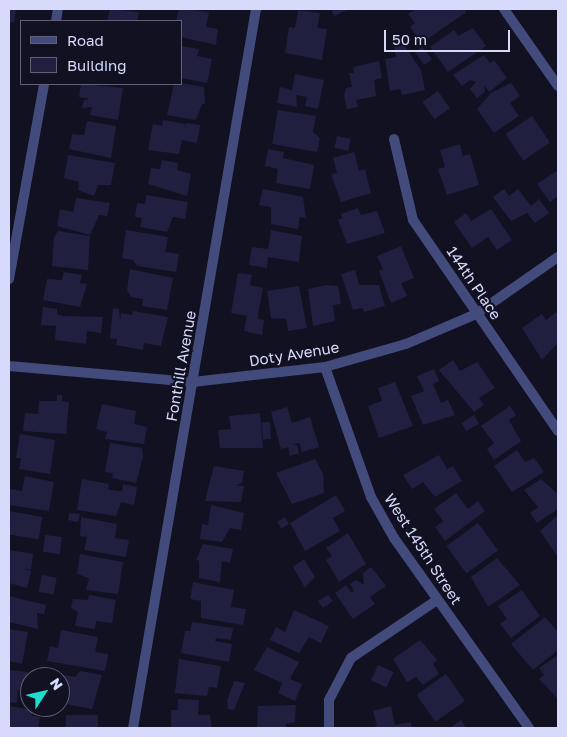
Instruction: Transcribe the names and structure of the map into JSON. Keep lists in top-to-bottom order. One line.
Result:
{"streets":{"street":["144th Place","Doty Avenue","Fonthill Avenue","West 145th Street"]},"crossings":[["144th Place","Doty Avenue"],["Doty Avenue","Fonthill Avenue"],["Doty Avenue","West 145th Street"]],"legend":["Road","Building"],"scale_bar":"50 m","north":"top right"}
